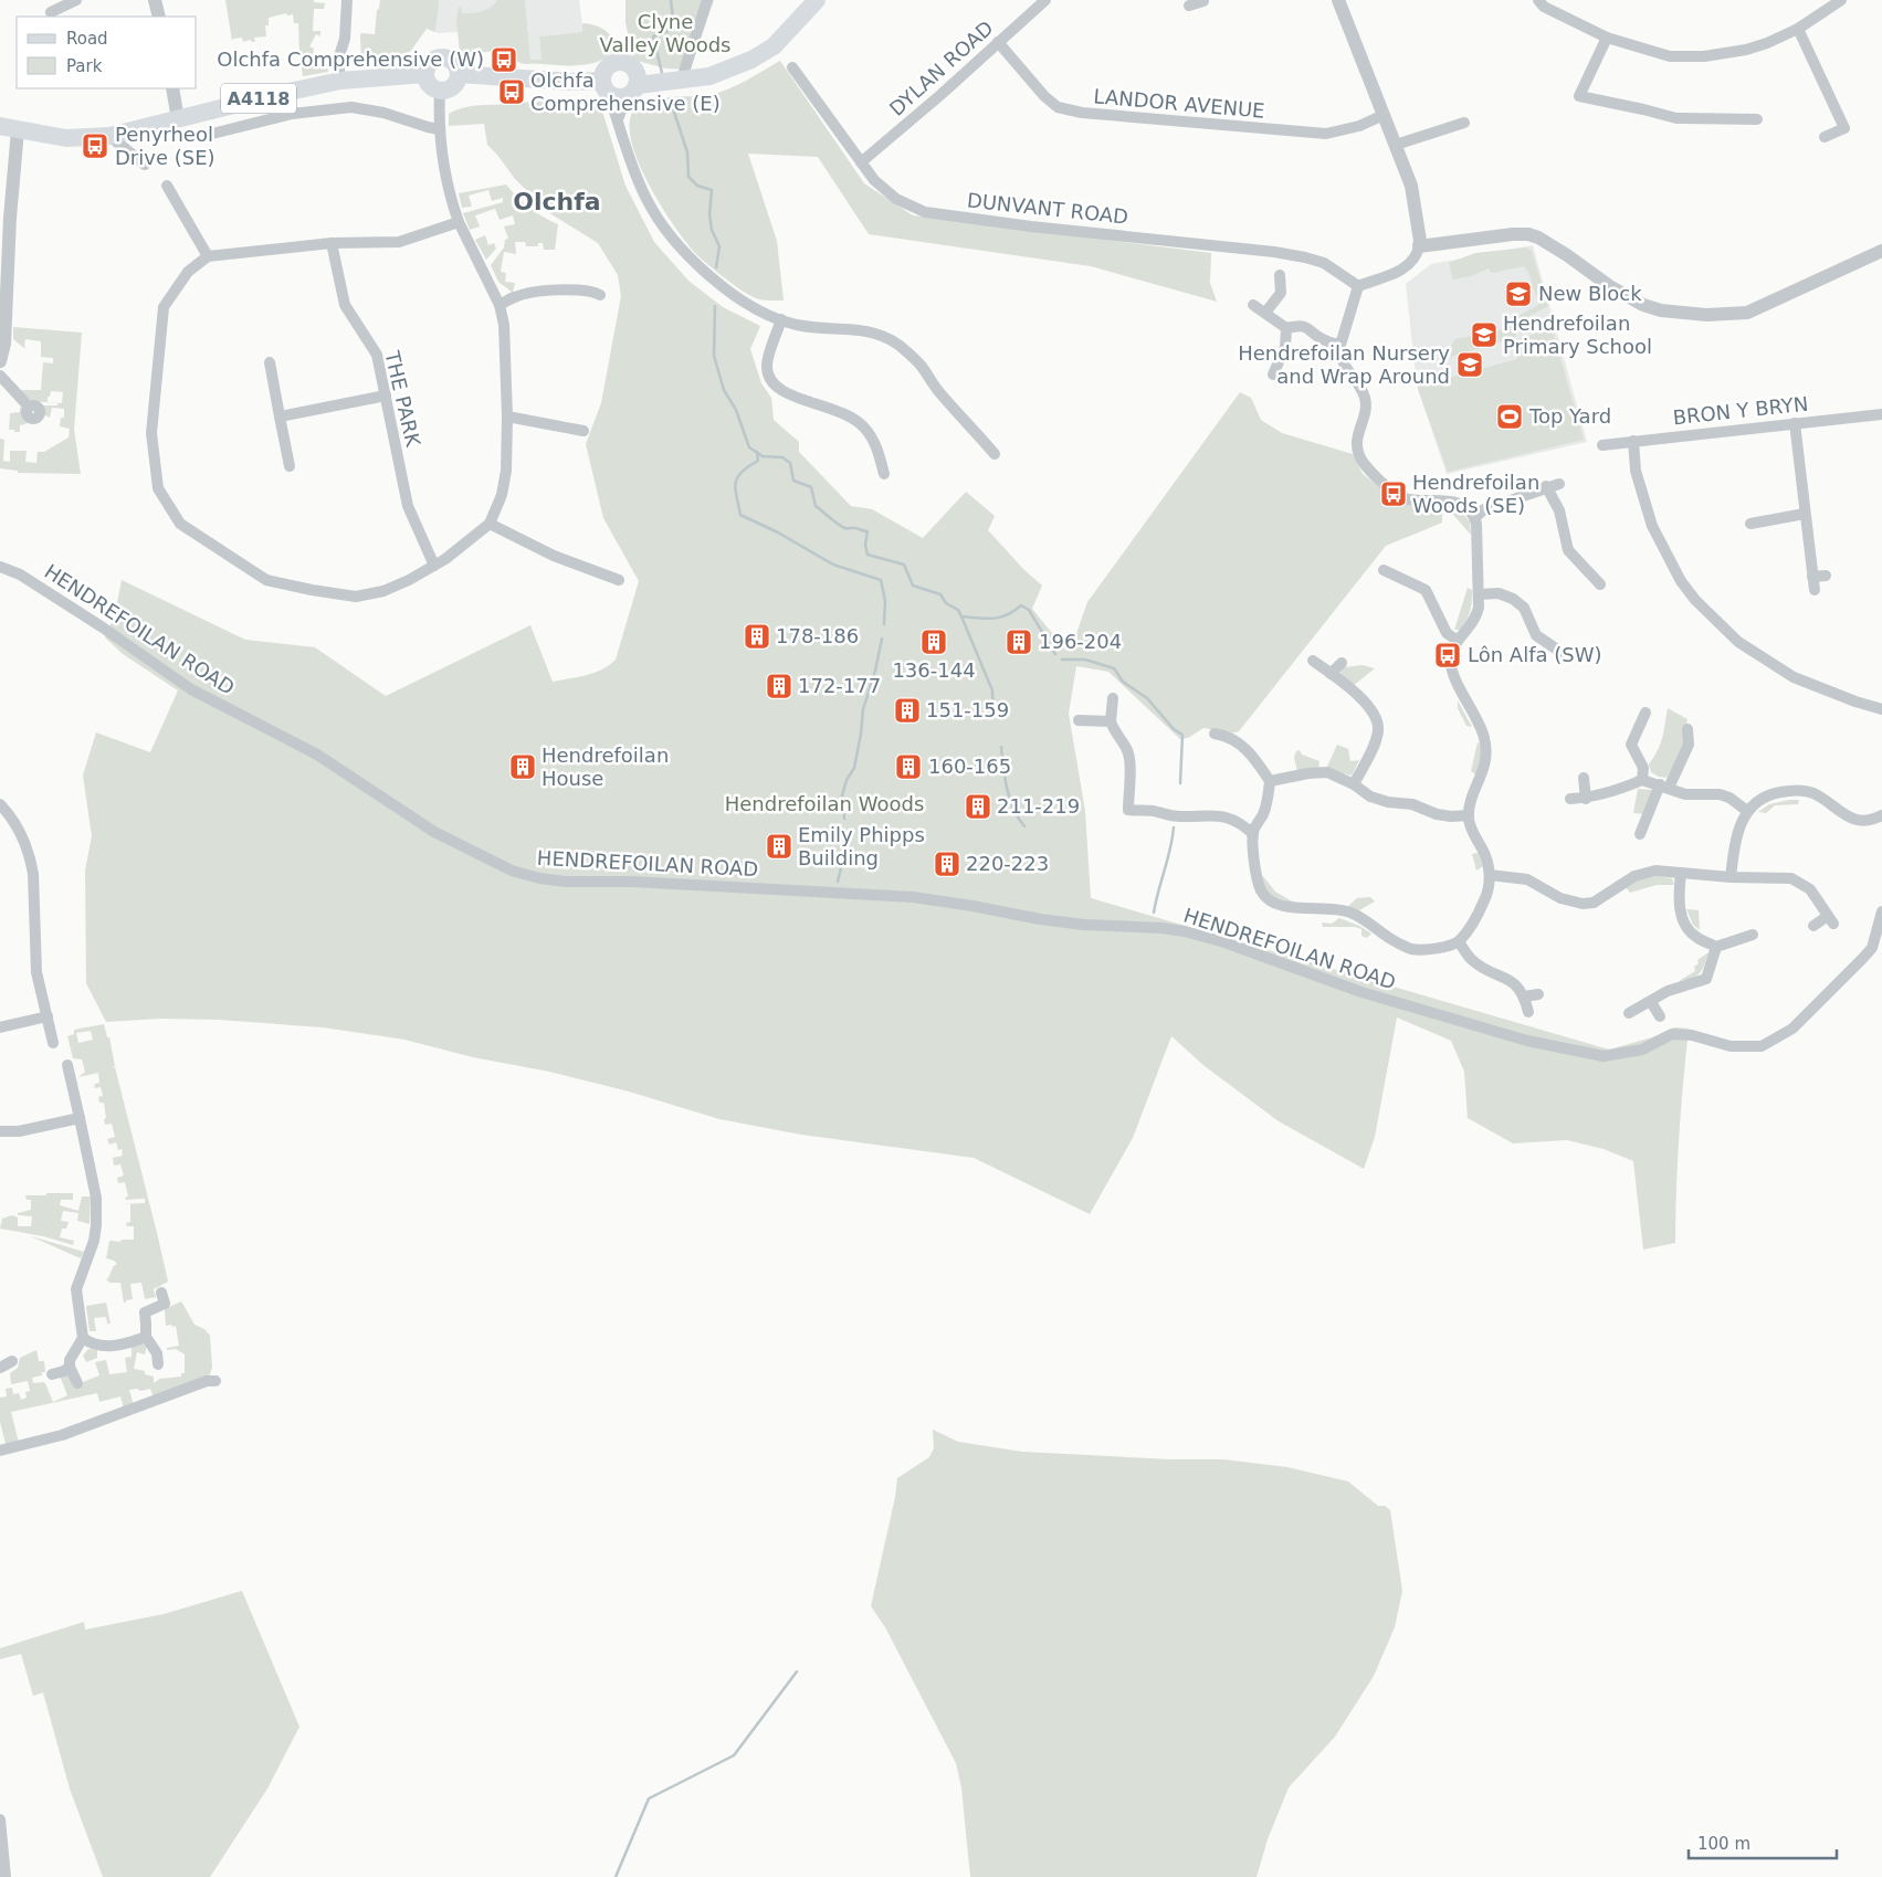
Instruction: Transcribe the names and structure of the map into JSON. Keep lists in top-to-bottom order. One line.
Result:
{"streets":{"main road":["A4118"],"street":["DYLAN ROAD","LANDOR AVENUE","DUNVANT ROAD","THE PARK","BRON Y BRYN","HENDREFOILAN ROAD"]},"crossings":[["DYLAN ROAD","LANDOR AVENUE"],["DYLAN ROAD","DUNVANT ROAD"]],"districts":["Olchfa"],"parks":["Clyne Valley Woods","Hendrefoilan Woods"],"places":{"bus stop":["Olchfa Comprehensive (W)","Olchfa Comprehensive (E)","Penyrheol Drive (SE)","Hendrefoilan Woods (SE)","Lôn Alfa (SW)"],"school or university":["New Block","Hendrefoilan Primary School","Hendrefoilan Nursery and Wrap Around"],"sports":["Top Yard"],"building":["178-186","136-144","196-204","172-177","151-159","Hendrefoilan House","160-165","211-219","Emily Phipps Building","220-223"]},"legend":["Road","Park"],"scale_bar":"100 m"}
